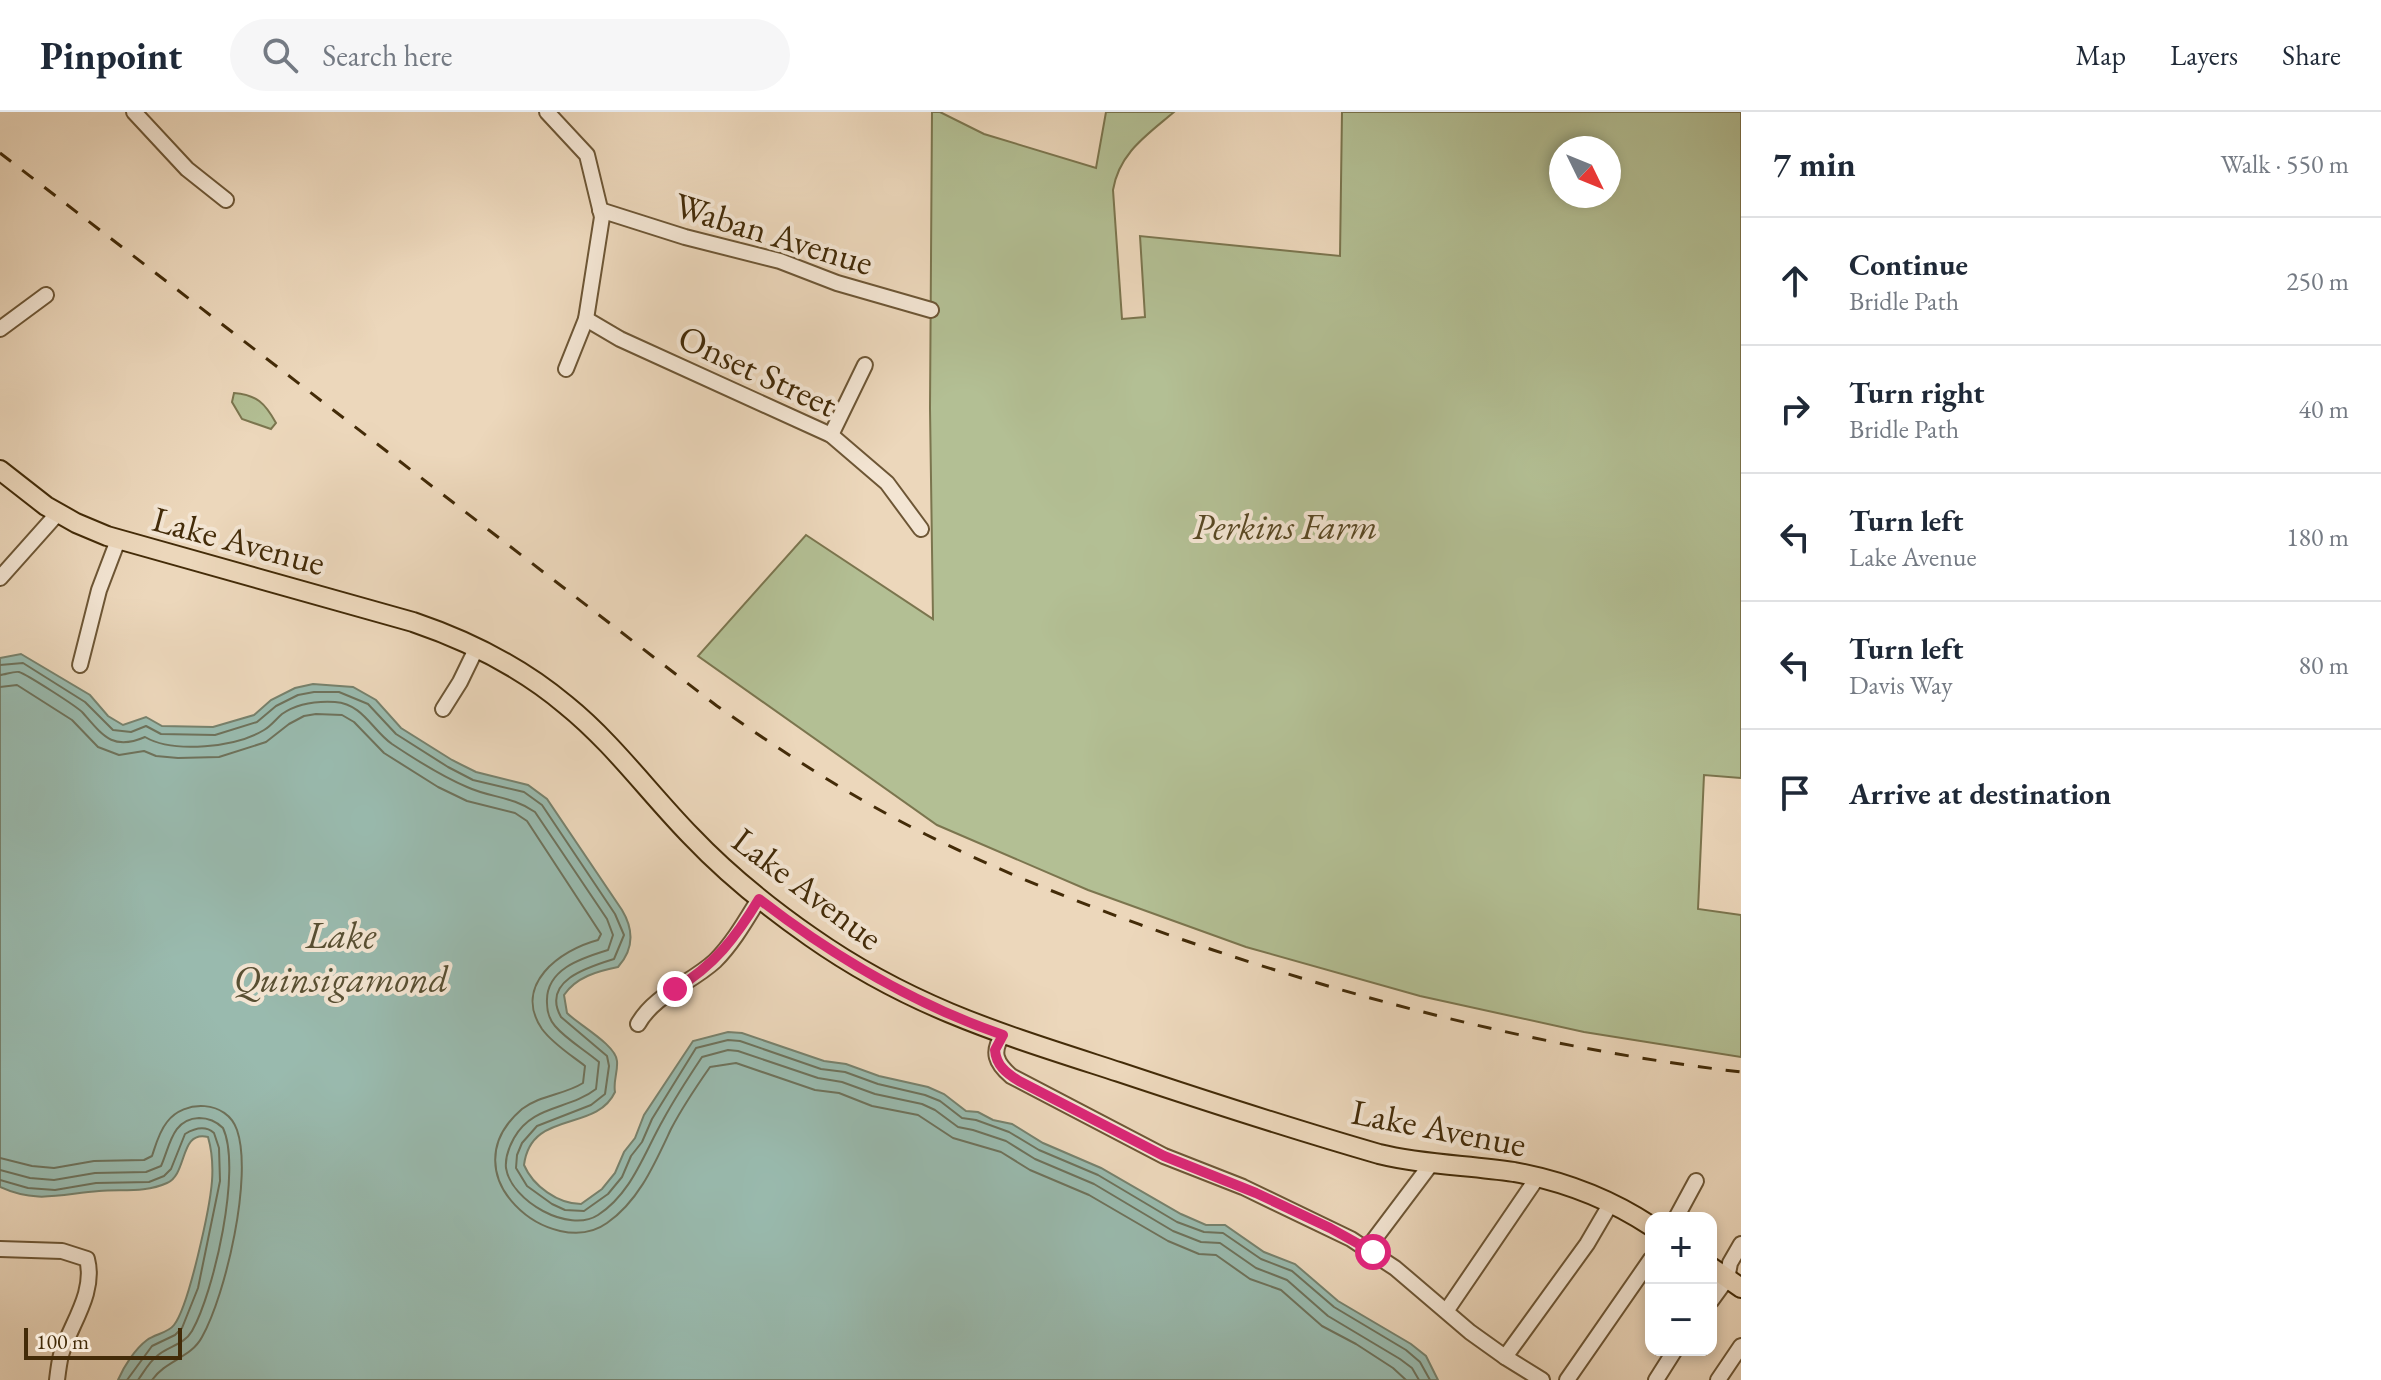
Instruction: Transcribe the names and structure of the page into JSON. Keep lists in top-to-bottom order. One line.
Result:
{"streets":{"main road":["Lake Avenue"],"street":["Waban Avenue","Onset Street"]},"water":["Lake Quinsigamond"],"parks":["Perkins Farm"],"scale_bar":"100 m","north":"bottom right","page":{"header":"Pinpoint","search":"Search here","nav":["Map","Layers","Share"],"heading":["7 min","Walk · 550 m"],"list":[["Continue","Bridle Path","250 m"],["Turn right","Bridle Path","40 m"],["Turn left","Lake Avenue","180 m"],["Turn left","Davis Way","80 m"],"Arrive at destination"],"map_buttons":["+","−"],"scale":"100 m"}}
